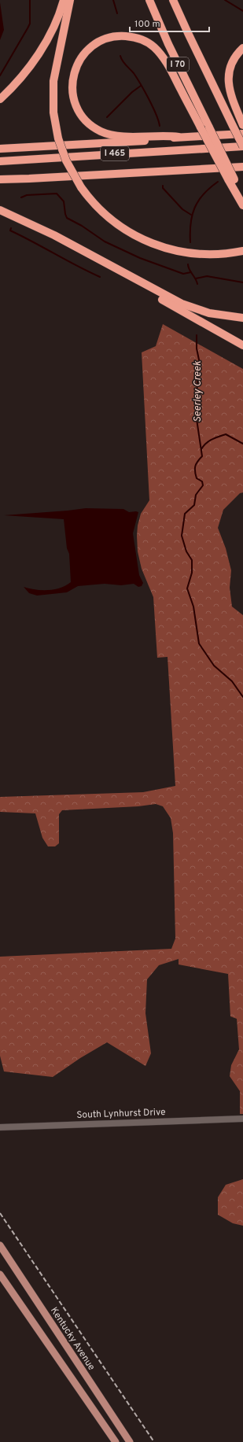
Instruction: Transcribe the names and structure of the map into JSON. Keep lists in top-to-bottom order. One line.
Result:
{"streets":{"highway":["I 70","I 465"],"main road":["South Lynhurst Drive","Kentucky Avenue"]},"crossings":[["I 70","I 465"]],"water":["Seerley Creek"],"scale_bar":"100 m"}
